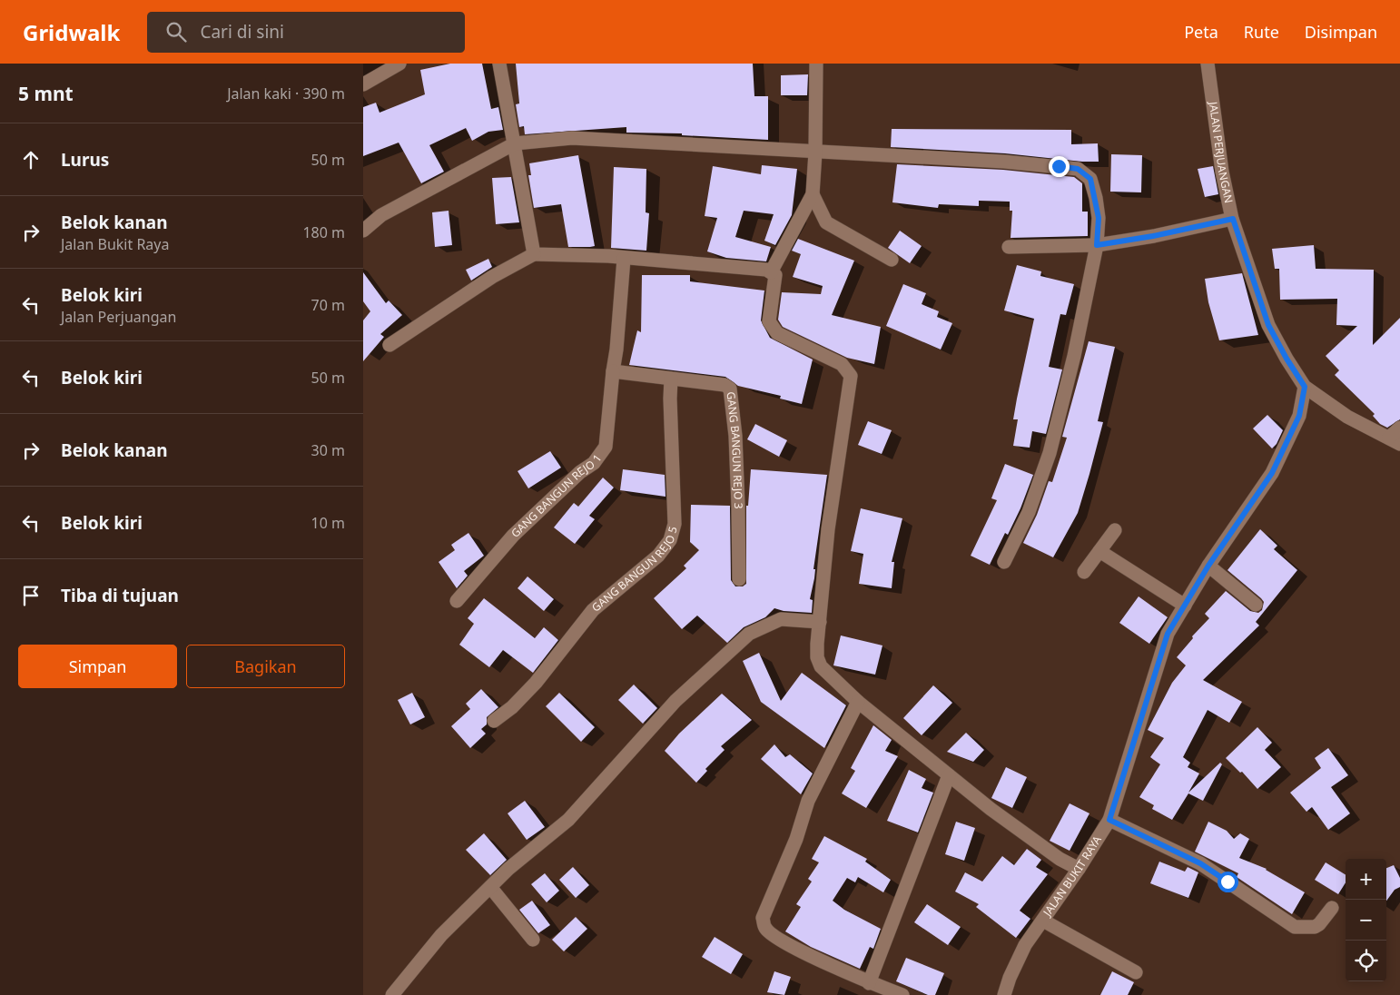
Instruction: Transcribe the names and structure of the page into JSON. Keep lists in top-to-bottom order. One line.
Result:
{"streets":{"street":["JALAN PERJUANGAN","GANG BANGUN REJO 3","GANG BANGUN REJO 1","GANG BANGUN REJO 5","JALAN BUKIT RAYA"]},"crossings":[["JALAN PERJUANGAN","JALAN BUKIT RAYA"],["GANG BANGUN REJO 3","GANG BANGUN REJO 1"],["GANG BANGUN REJO 3","GANG BANGUN REJO 5"]],"page":{"header":"Gridwalk","search":"Cari di sini","nav":["Peta","Rute","Disimpan"],"heading":["5 mnt","Jalan kaki · 390 m"],"list":[["Lurus","50 m"],["Belok kanan","Jalan Bukit Raya","180 m"],["Belok kiri","Jalan Perjuangan","70 m"],["Belok kiri","50 m"],["Belok kanan","30 m"],["Belok kiri","10 m"],"Tiba di tujuan"],"buttons":["Simpan","Bagikan"],"map_buttons":["+","−"]}}
